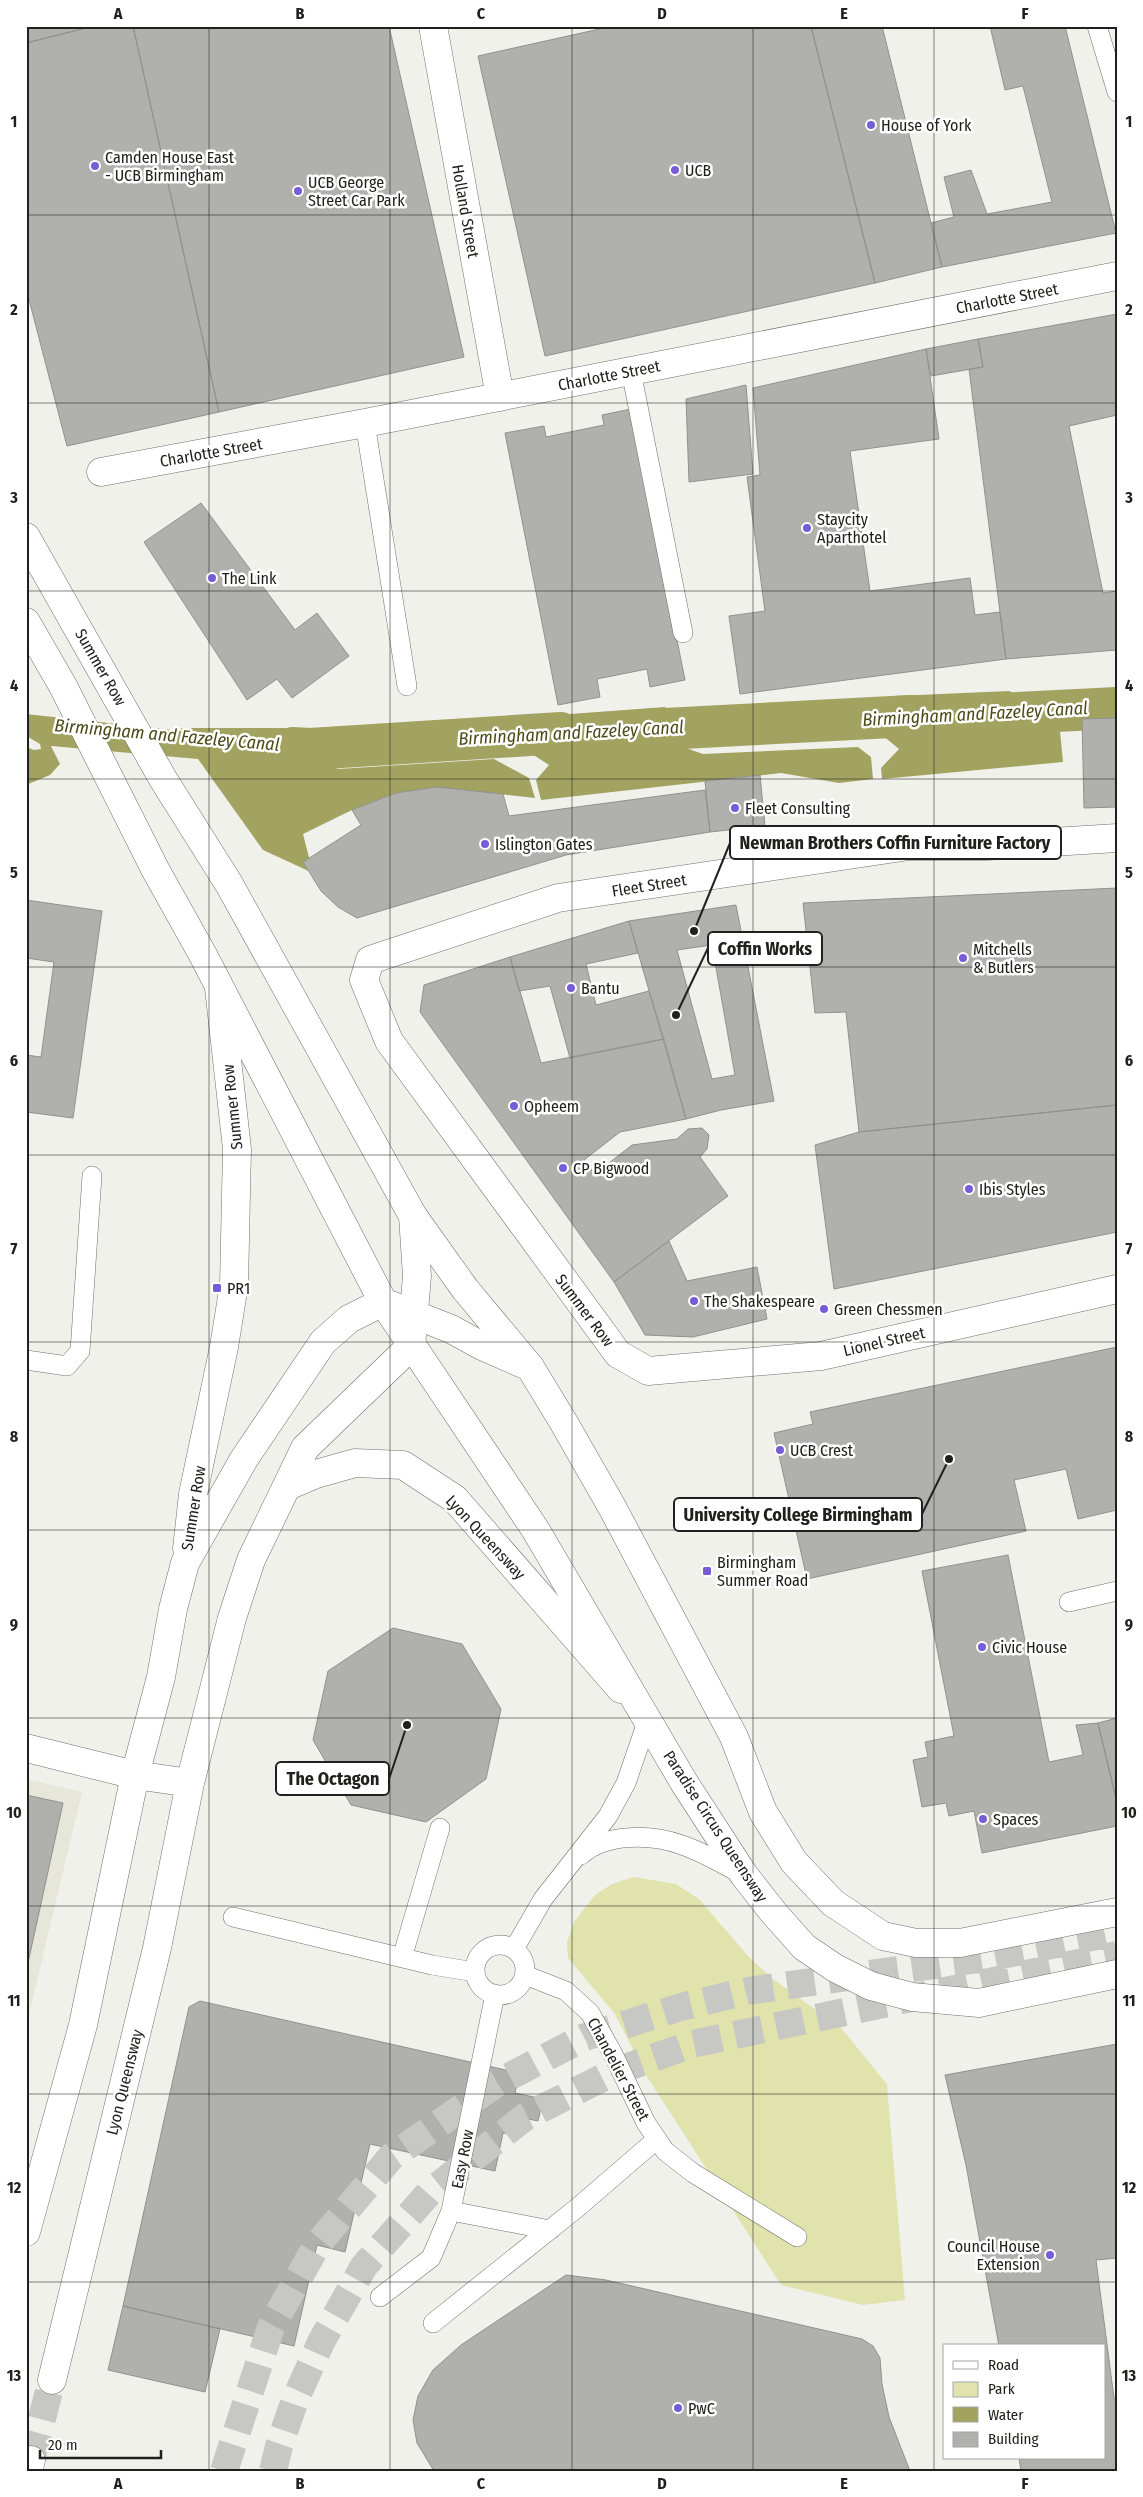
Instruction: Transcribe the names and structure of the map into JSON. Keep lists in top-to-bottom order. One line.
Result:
{"streets":{"street":["Holland Street","Charlotte Street","Summer Row","Fleet Street","Lionel Street","Lyon Queensway","Paradise Circus Queensway"],"lane":["Chandelier Street","Easy Row"]},"crossings":[["Holland Street","Charlotte Street"],["Summer Row","Fleet Street"],["Summer Row","Lionel Street"],["Lyon Queensway","Paradise Circus Queensway"],["Chandelier Street","Easy Row"]],"water":["Birmingham and Fazeley Canal"],"places":{"other":["House of York","Camden House East - UCB Birmingham","UCB","UCB George Street Car Park","Staycity Aparthotel","The Link","Fleet Consulting","Islington Gates","Newman Brothers Coffin Furniture Factory","Mitchells & Butlers","Bantu","Coffin Works","Opheem","CP Bigwood","Ibis Styles","The Shakespeare","Green Chessmen","UCB Crest","University College Birmingham","Civic House","The Octagon","Spaces","Council House Extension","PwC"],"transit":["PR1","Birmingham Summer Road"]},"legend":["Road","Park","Water","Building"],"scale_bar":"20 m","grid":{"columns":["A","B","C","D","E","F"],"rows":["1","2","3","4","5","6","7","8","9","10","11","12","13"]}}
